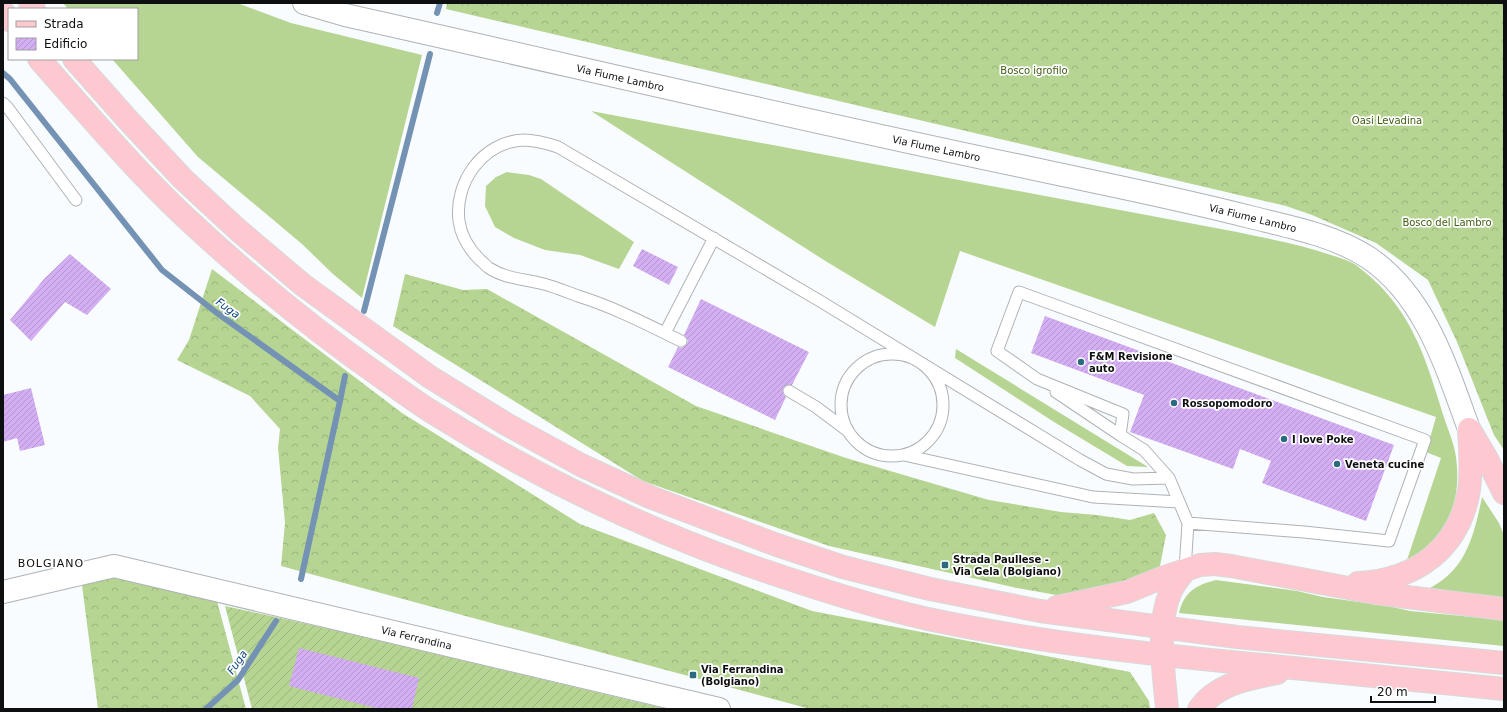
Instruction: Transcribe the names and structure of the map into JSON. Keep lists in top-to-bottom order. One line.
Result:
{"streets":{"street":["Via Fiume Lambro","Via Ferrandina"]},"districts":["BOLGIANO"],"water":["Fuga"],"parks":["Bosco igrofilo","Oasi Levadina","Bosco del Lambro"],"places":{"other":["F&M Revisione auto","Rossopomodoro","I love Poke","Veneta cucine"],"transit":["Strada Paullese - Via Gela (Bolgiano)","Via Ferrandina (Bolgiano)"]},"legend":["Strada","Edificio"],"scale_bar":"20 m"}
